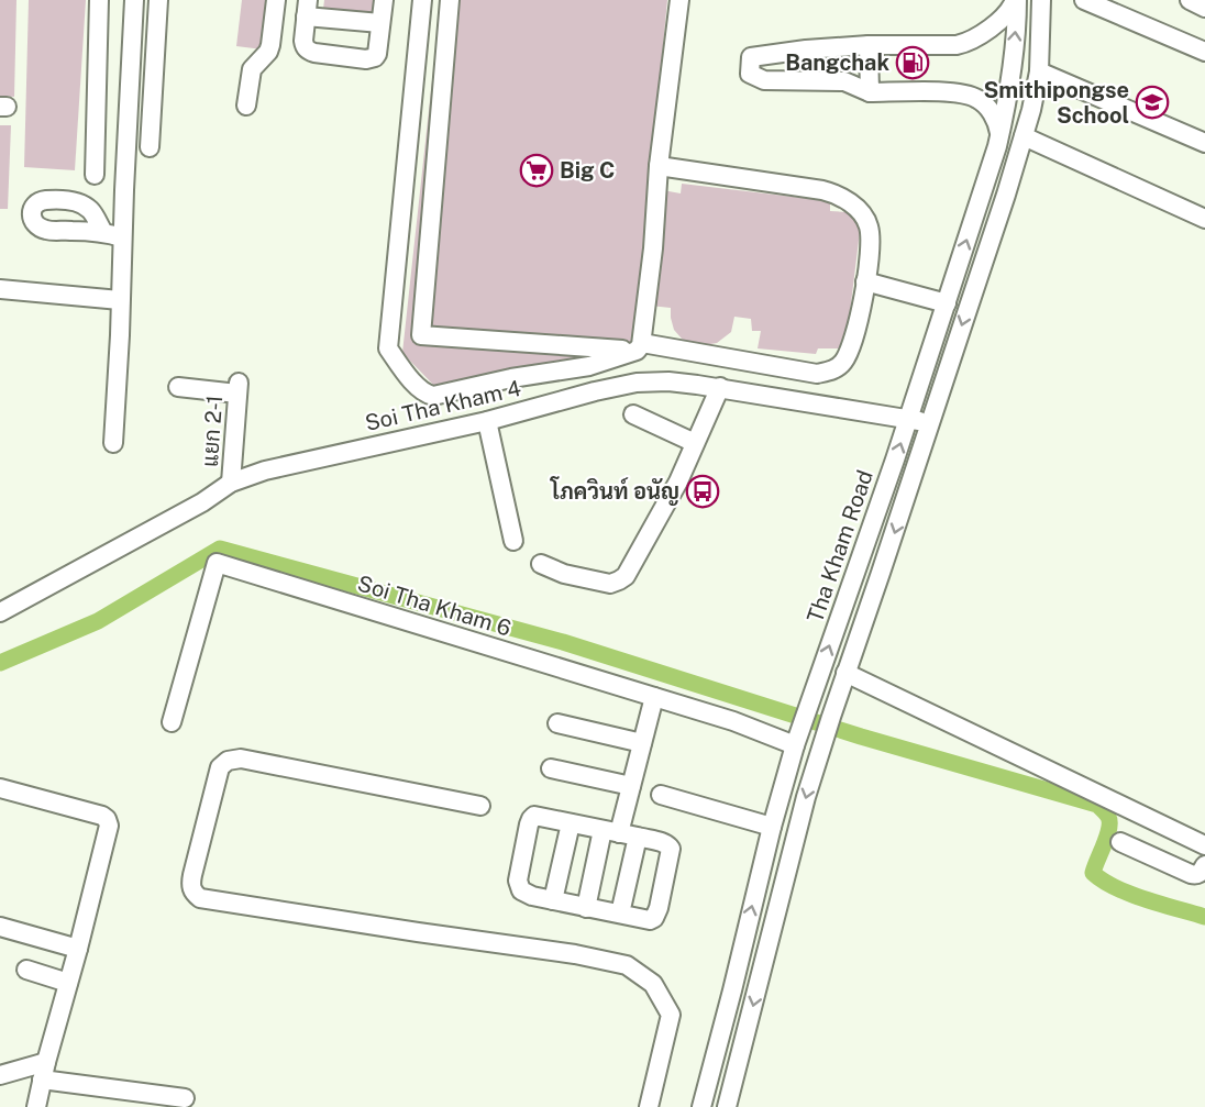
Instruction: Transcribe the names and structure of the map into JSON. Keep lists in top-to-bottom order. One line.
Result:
{"streets":{"street":["Soi Tha Kham 4","แยก 2-1","Tha Kham Road","Soi Tha Kham 6"]},"crossings":[["Soi Tha Kham 4","แยก 2-1"],["Soi Tha Kham 4","Tha Kham Road"],["Tha Kham Road","Soi Tha Kham 6"]],"places":{"fuel station":["Bangchak"],"school or university":["Smithipongse School"],"supermarket":["Big C"],"bus stop":["โภควินท์ อนัญ"]}}
